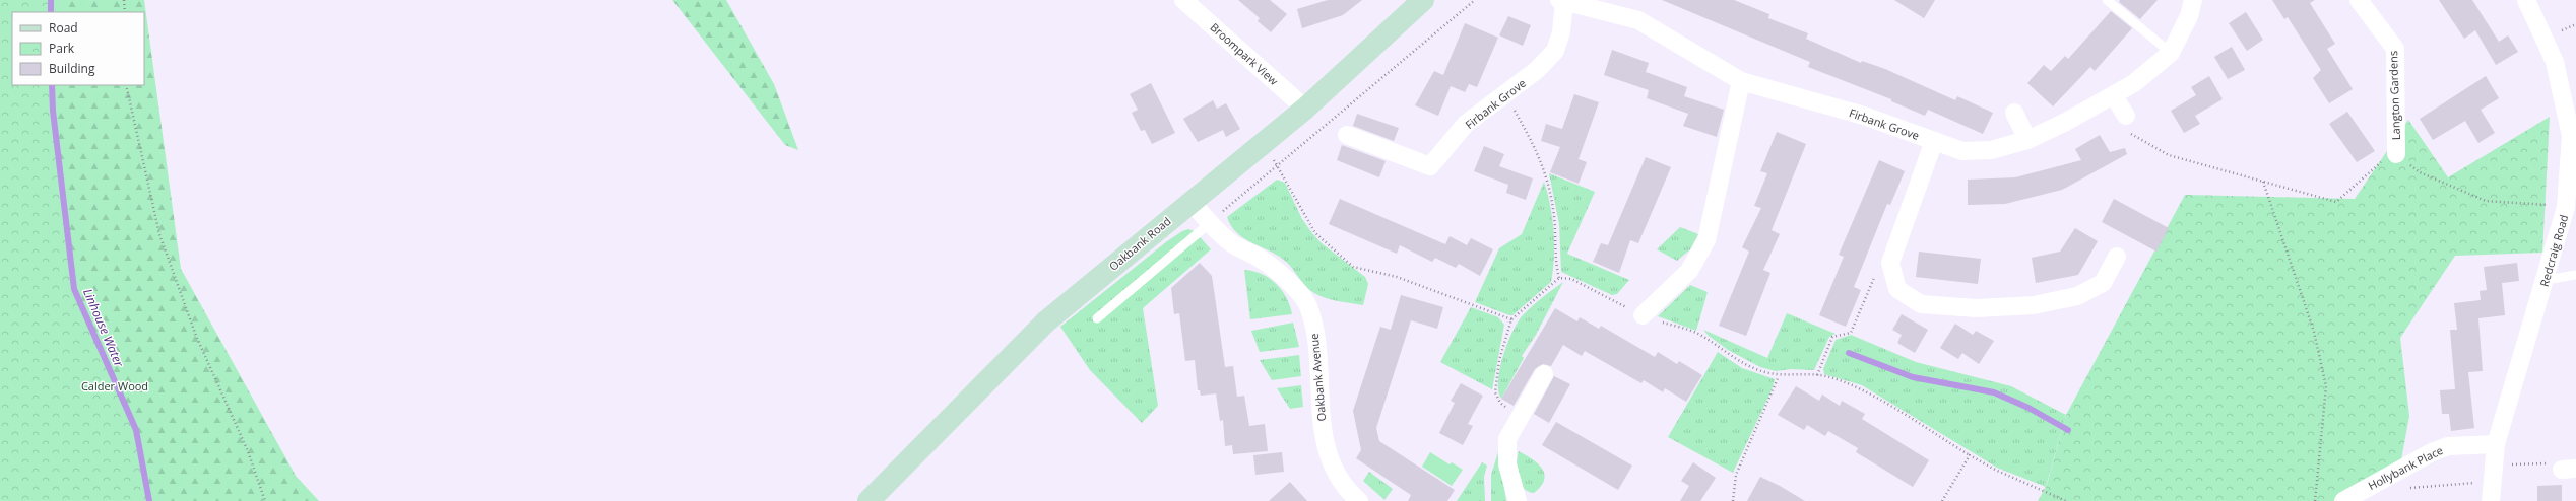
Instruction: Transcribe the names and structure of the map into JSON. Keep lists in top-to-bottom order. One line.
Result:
{"streets":{"street":["Broompark View","Langton Gardens","Firbank Grove","Oakbank Road","Redcraig Road","Oakbank Avenue","Hollybank Place"]},"crossings":[["Broompark View","Oakbank Road"],["Oakbank Road","Oakbank Avenue"],["Redcraig Road","Hollybank Place"]],"water":["Linhouse Water"],"parks":["Calder Wood"],"legend":["Road","Park","Building"]}
